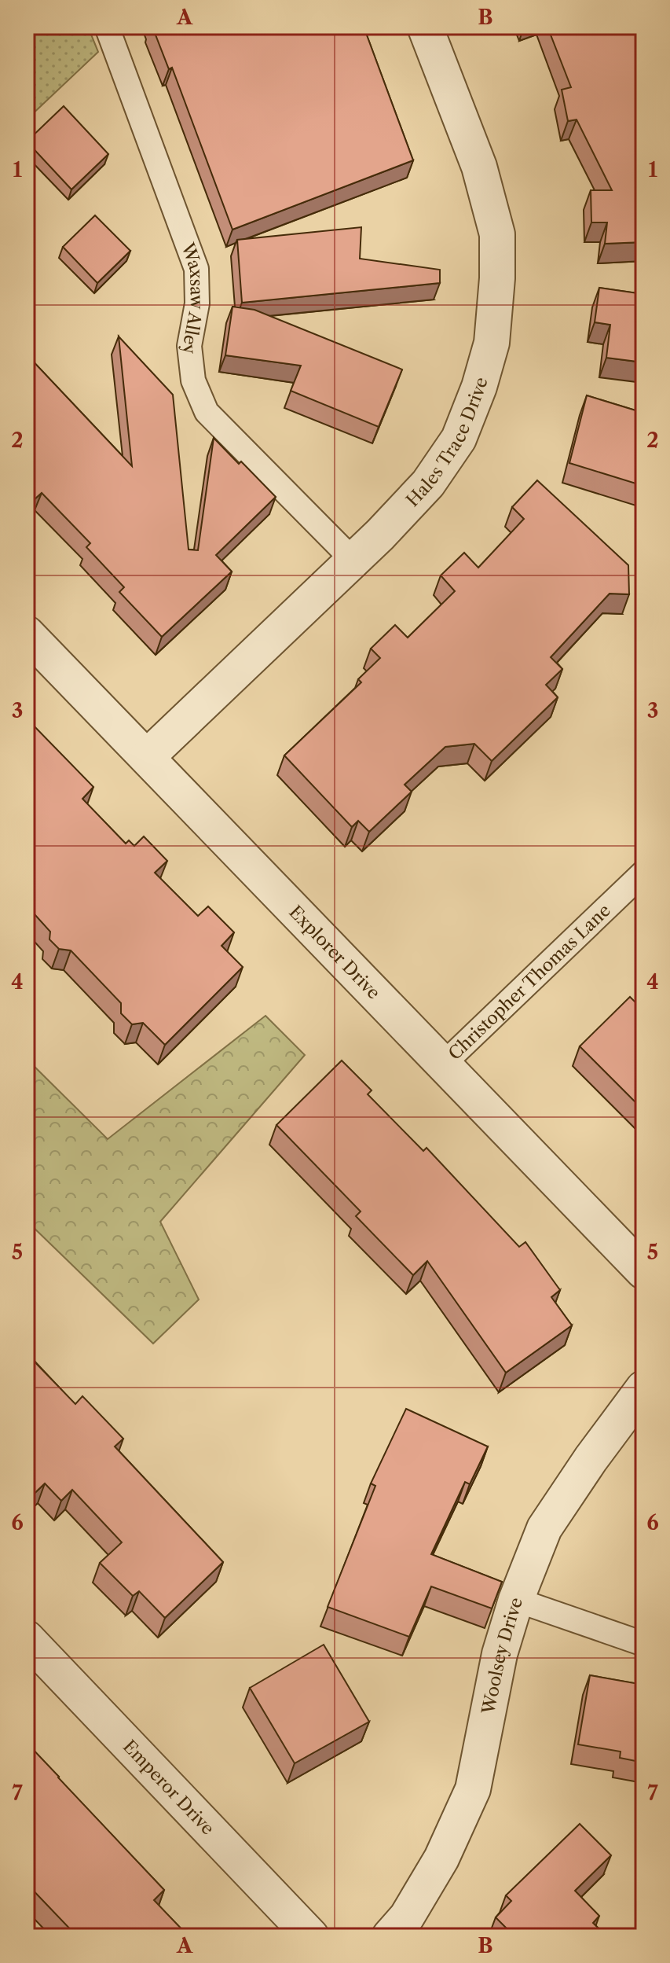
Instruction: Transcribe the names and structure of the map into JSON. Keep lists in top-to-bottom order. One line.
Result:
{"streets":{"street":["Hales Trace Drive","Explorer Drive","Woolsey Drive","Emperor Drive"],"lane":["Waxsaw Alley","Christopher Thomas Lane"]},"crossings":[["Waxsaw Alley","Hales Trace Drive"],["Hales Trace Drive","Explorer Drive"],["Explorer Drive","Christopher Thomas Lane"]],"grid":{"columns":["A","B"],"rows":["1","2","3","4","5","6","7"]}}
